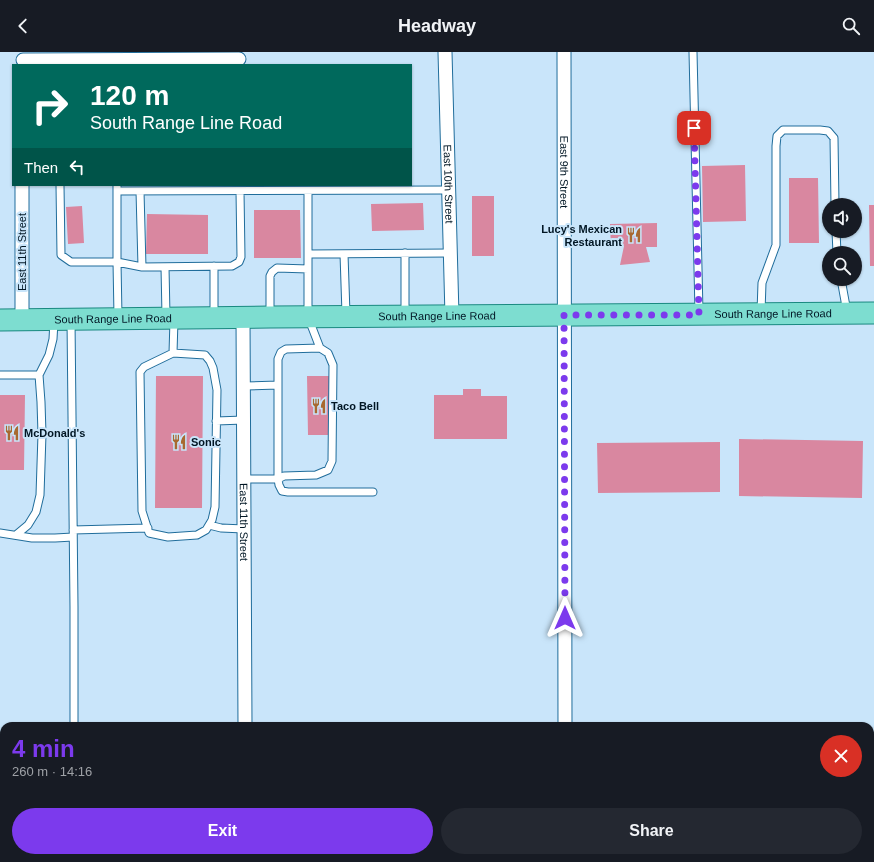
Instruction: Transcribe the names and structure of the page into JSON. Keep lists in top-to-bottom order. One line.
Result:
{"streets":{"main road":["South Range Line Road"],"street":["East 9th Street","East 10th Street","East 11th Street"]},"crossings":[["East 9th Street","South Range Line Road"],["East 10th Street","South Range Line Road"],["East 11th Street","South Range Line Road"]],"places":{"restaurant":["Lucy's Mexican Restaurant","Taco Bell","McDonald's","Sonic"]},"page":{"header":"Headway","turn":["120 m","South Range Line Road"],"then":"Then","heading":["4 min","260 m · 14:16"],"buttons":["Exit","Share"]}}
